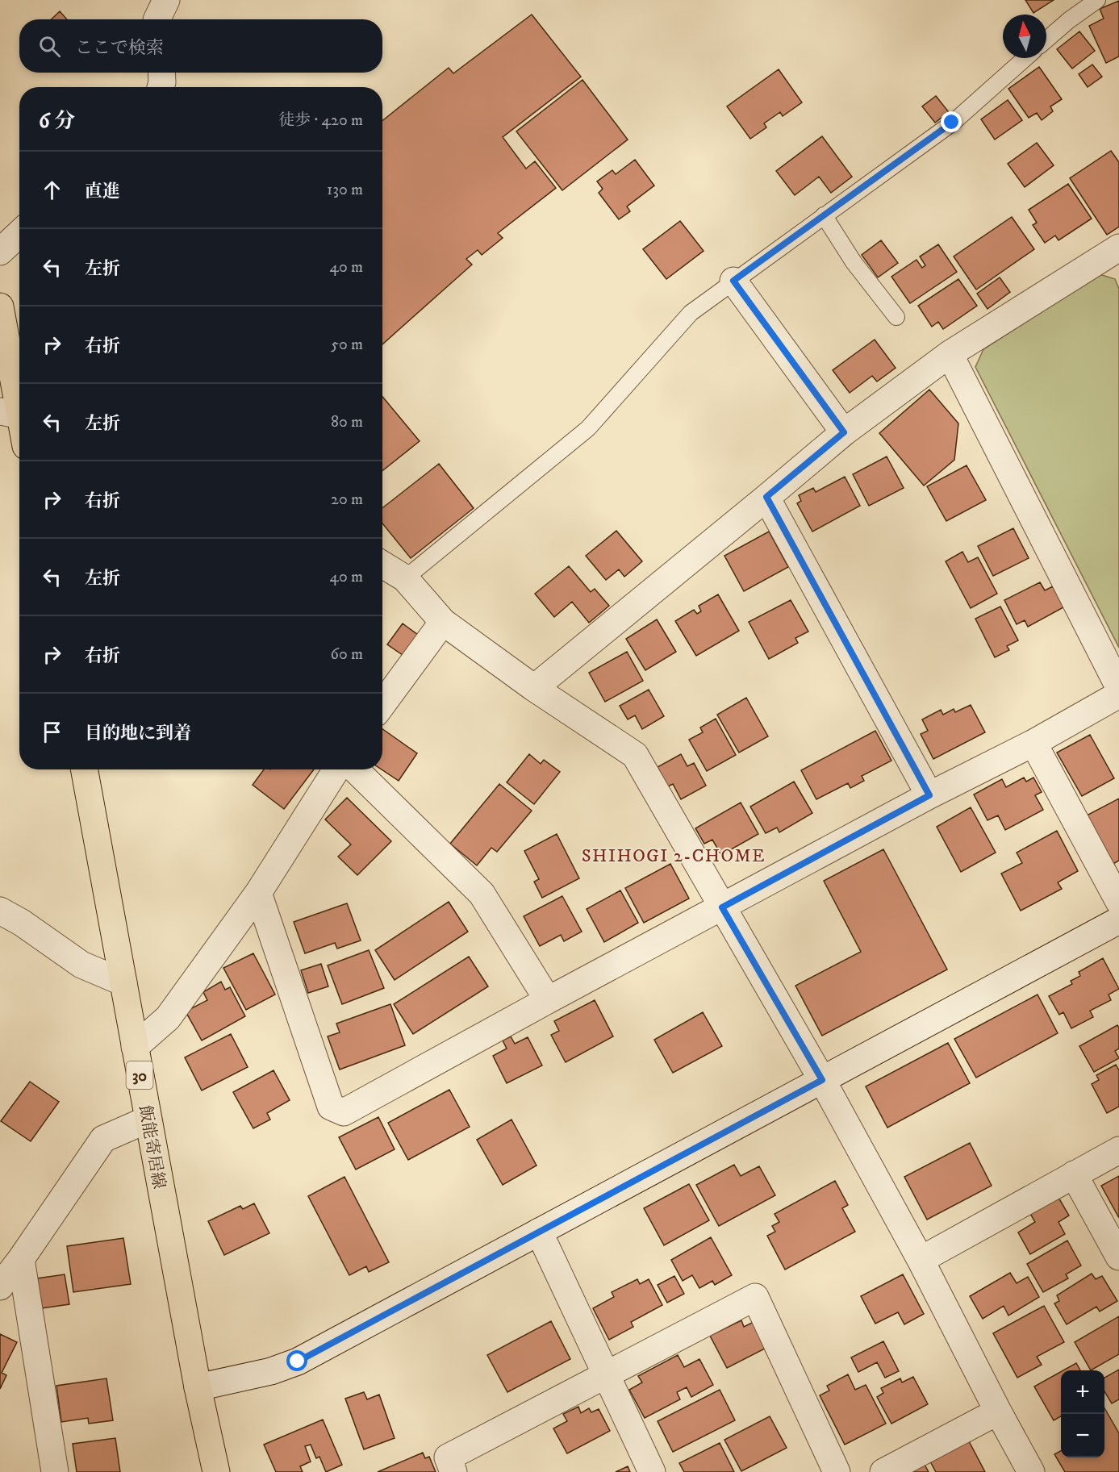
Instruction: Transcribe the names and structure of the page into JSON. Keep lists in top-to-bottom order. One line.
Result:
{"streets":{"main road":["30","飯能寄居線"]},"districts":["SHIHOGI 2-CHOME"],"north":"top","page":{"search":"ここで検索","heading":["6 分","徒歩 · 420 m"],"list":[["直進","130 m"],["左折","40 m"],["右折","50 m"],["左折","80 m"],["右折","20 m"],["左折","40 m"],["右折","60 m"],"目的地に到着"],"map_buttons":["+","−"]}}
